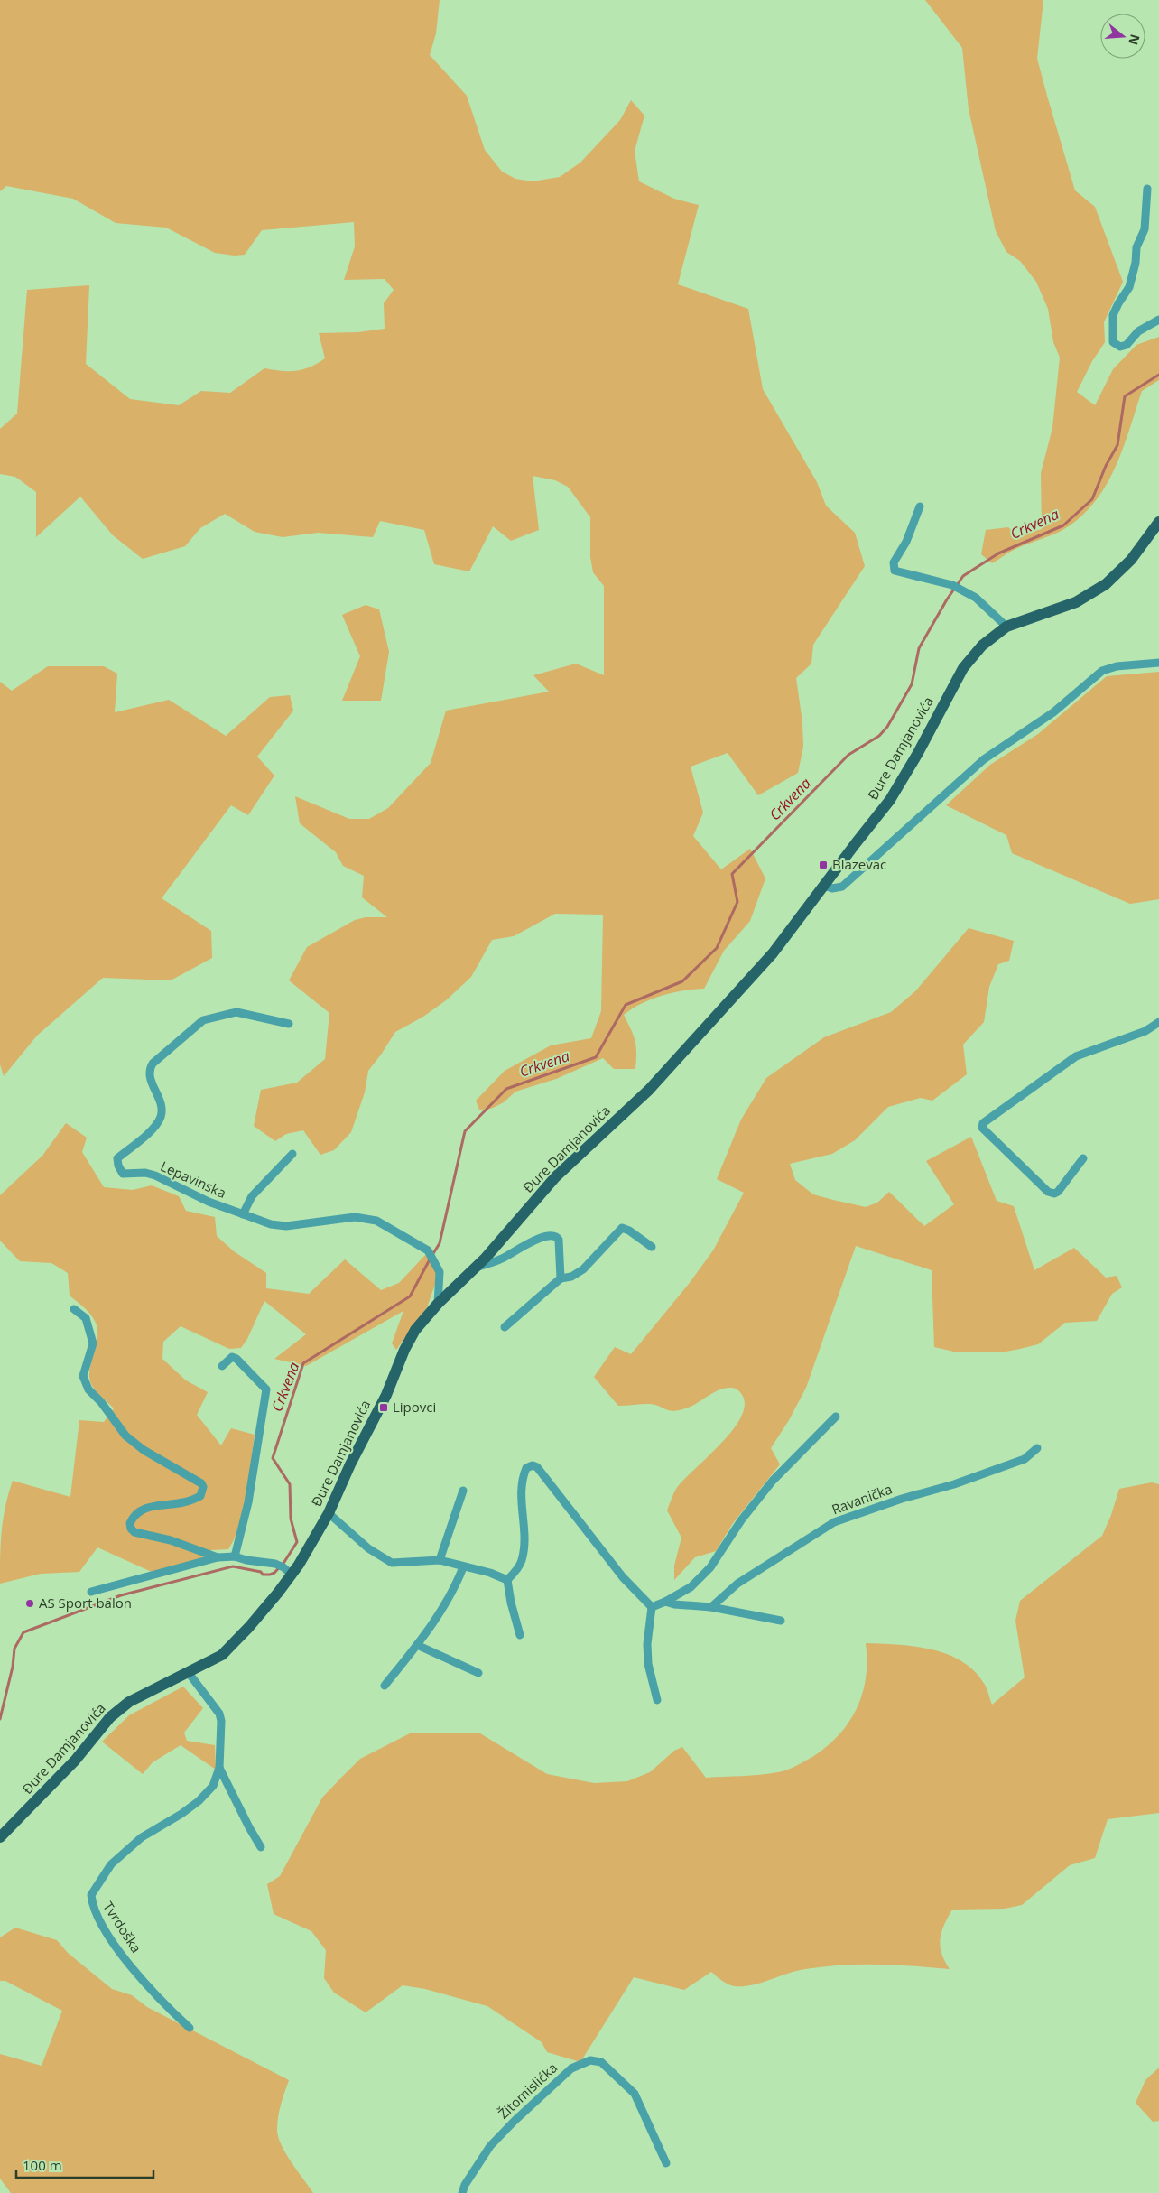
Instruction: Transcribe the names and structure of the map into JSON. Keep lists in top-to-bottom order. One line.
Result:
{"streets":{"main road":["Đure Damjanovića"],"street":["Lepavinska","Ravanička","Tvrdoška","Žitomislićka"]},"crossings":[["Đure Damjanovića","Lepavinska"],["Đure Damjanovića","Tvrdoška"]],"water":["Crkvena"],"places":{"transit":["Blazevac","Lipovci"],"other":["AS Sport balon"]},"scale_bar":"100 m","north":"right"}
